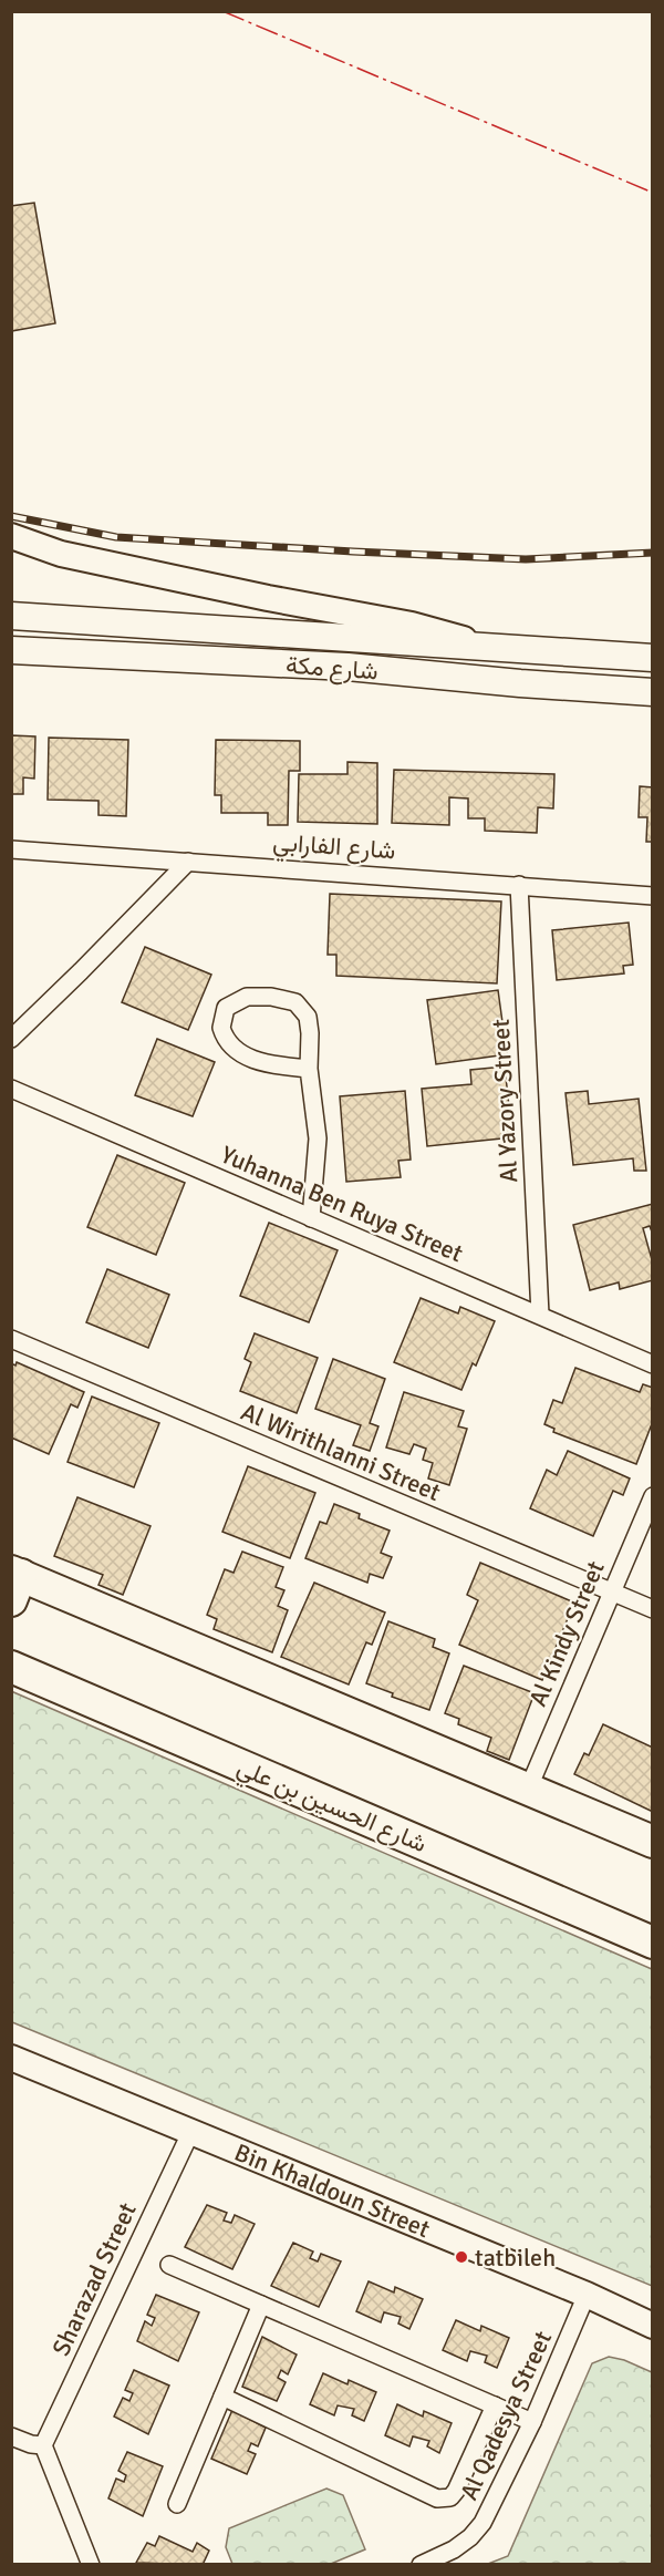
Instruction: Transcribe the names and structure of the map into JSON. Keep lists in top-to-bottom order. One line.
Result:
{"streets":{"highway":["شارع الحسين بن علي"],"main road":["شارع مكة"],"street":["شارع الفارابي","Al Yazory Street","Yuhanna Ben Ruya Street","Al Wirithlanni Street","Al Kindy Street","Bin Khaldoun Street","Sharazad Street","Al Qadesya Street"]},"crossings":[["شارع الفارابي","Al Yazory Street"],["Al Yazory Street","Yuhanna Ben Ruya Street"],["Al Wirithlanni Street","Al Kindy Street"],["Bin Khaldoun Street","Sharazad Street"],["Bin Khaldoun Street","Al Qadesya Street"]],"places":["tatbileh"]}
